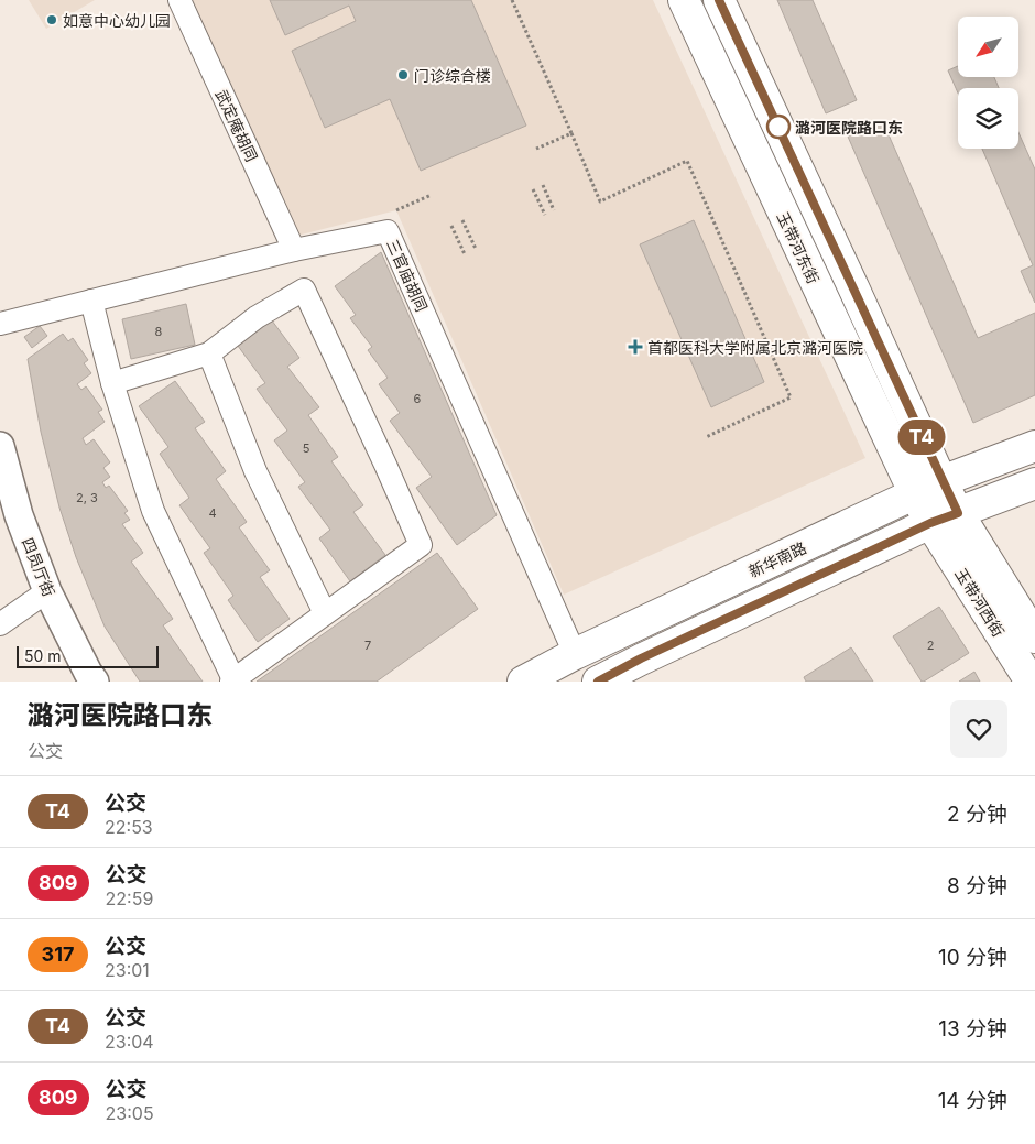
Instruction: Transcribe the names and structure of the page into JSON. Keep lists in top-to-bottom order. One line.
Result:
{"streets":{"main road":["玉带河东街","新华南路","玉带河西街"],"street":["武定庵胡同","三官庙胡同","四员厅街"]},"crossings":[["武定庵胡同","三官庙胡同"],["玉带河东街","新华南路"],["玉带河东街","玉带河西街"],["三官庙胡同","新华南路"],["新华南路","玉带河西街"]],"places":{"other":["如意中心幼儿园","门诊综合楼","潞河医院路口东"],"health":["首都医科大学附属北京潞河医院"]},"lines":["bus line T4"],"house_numbers":["8","6","5","2, 3","4","7","2"],"scale_bar":"50 m","north":"bottom left","page":{"on_map":"T4","scale":"50 m","heading":["潞河医院路口东","公交"],"list":[{"mark":"T4","name":"公交","note":"22:53","value":"2 分钟"},{"mark":"809","name":"公交","note":"22:59","value":"8 分钟"},{"mark":"317","name":"公交","note":"23:01","value":"10 分钟"},{"mark":"T4","name":"公交","note":"23:04","value":"13 分钟"},{"mark":"809","name":"公交","note":"23:05","value":"14 分钟"}]}}
